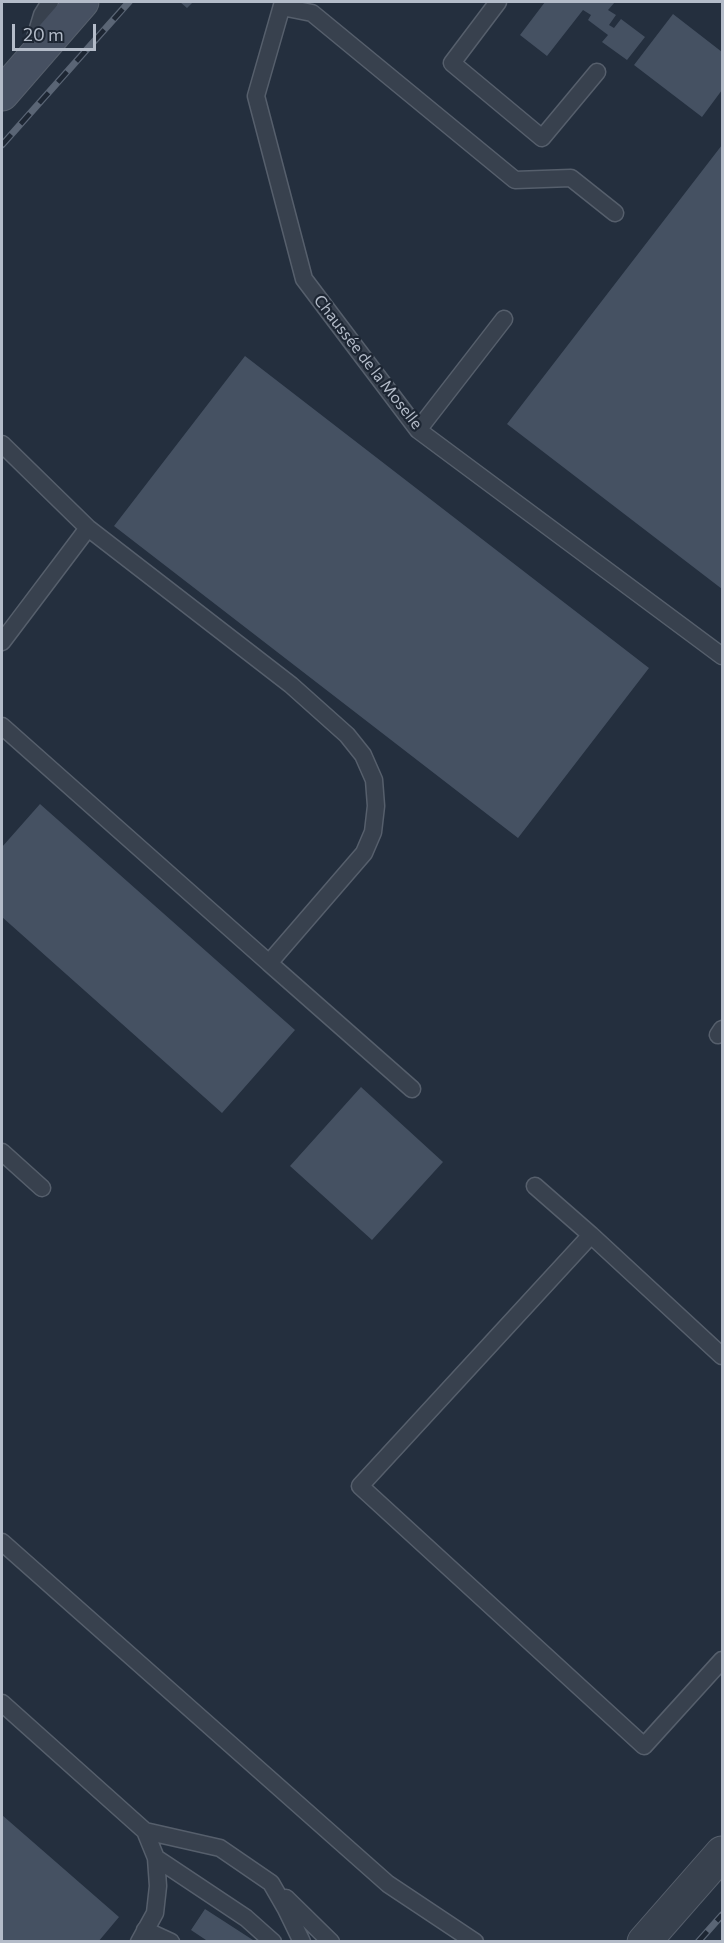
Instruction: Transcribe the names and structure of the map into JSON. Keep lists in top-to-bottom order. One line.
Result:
{"streets":{"lane":["Chaussée de la Moselle"]},"scale_bar":"20 m"}
